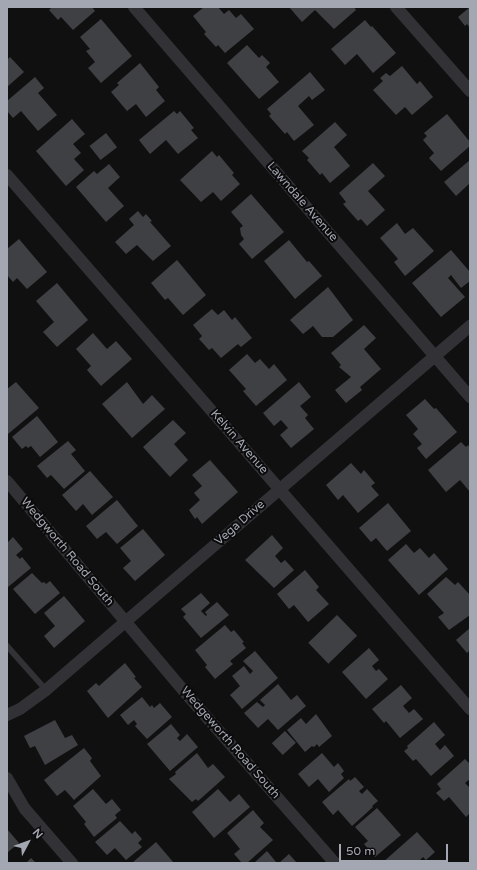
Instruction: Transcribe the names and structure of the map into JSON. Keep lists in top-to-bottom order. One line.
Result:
{"streets":{"street":["Lawndale Avenue","Kelvin Avenue","Vega Drive","Wedgworth Road South","Wedgeworth Road South"]},"crossings":[["Lawndale Avenue","Vega Drive"],["Kelvin Avenue","Vega Drive"],["Vega Drive","Wedgworth Road South"],["Vega Drive","Wedgeworth Road South"],["Wedgworth Road South","Wedgeworth Road South"]],"scale_bar":"50 m","north":"top right"}
